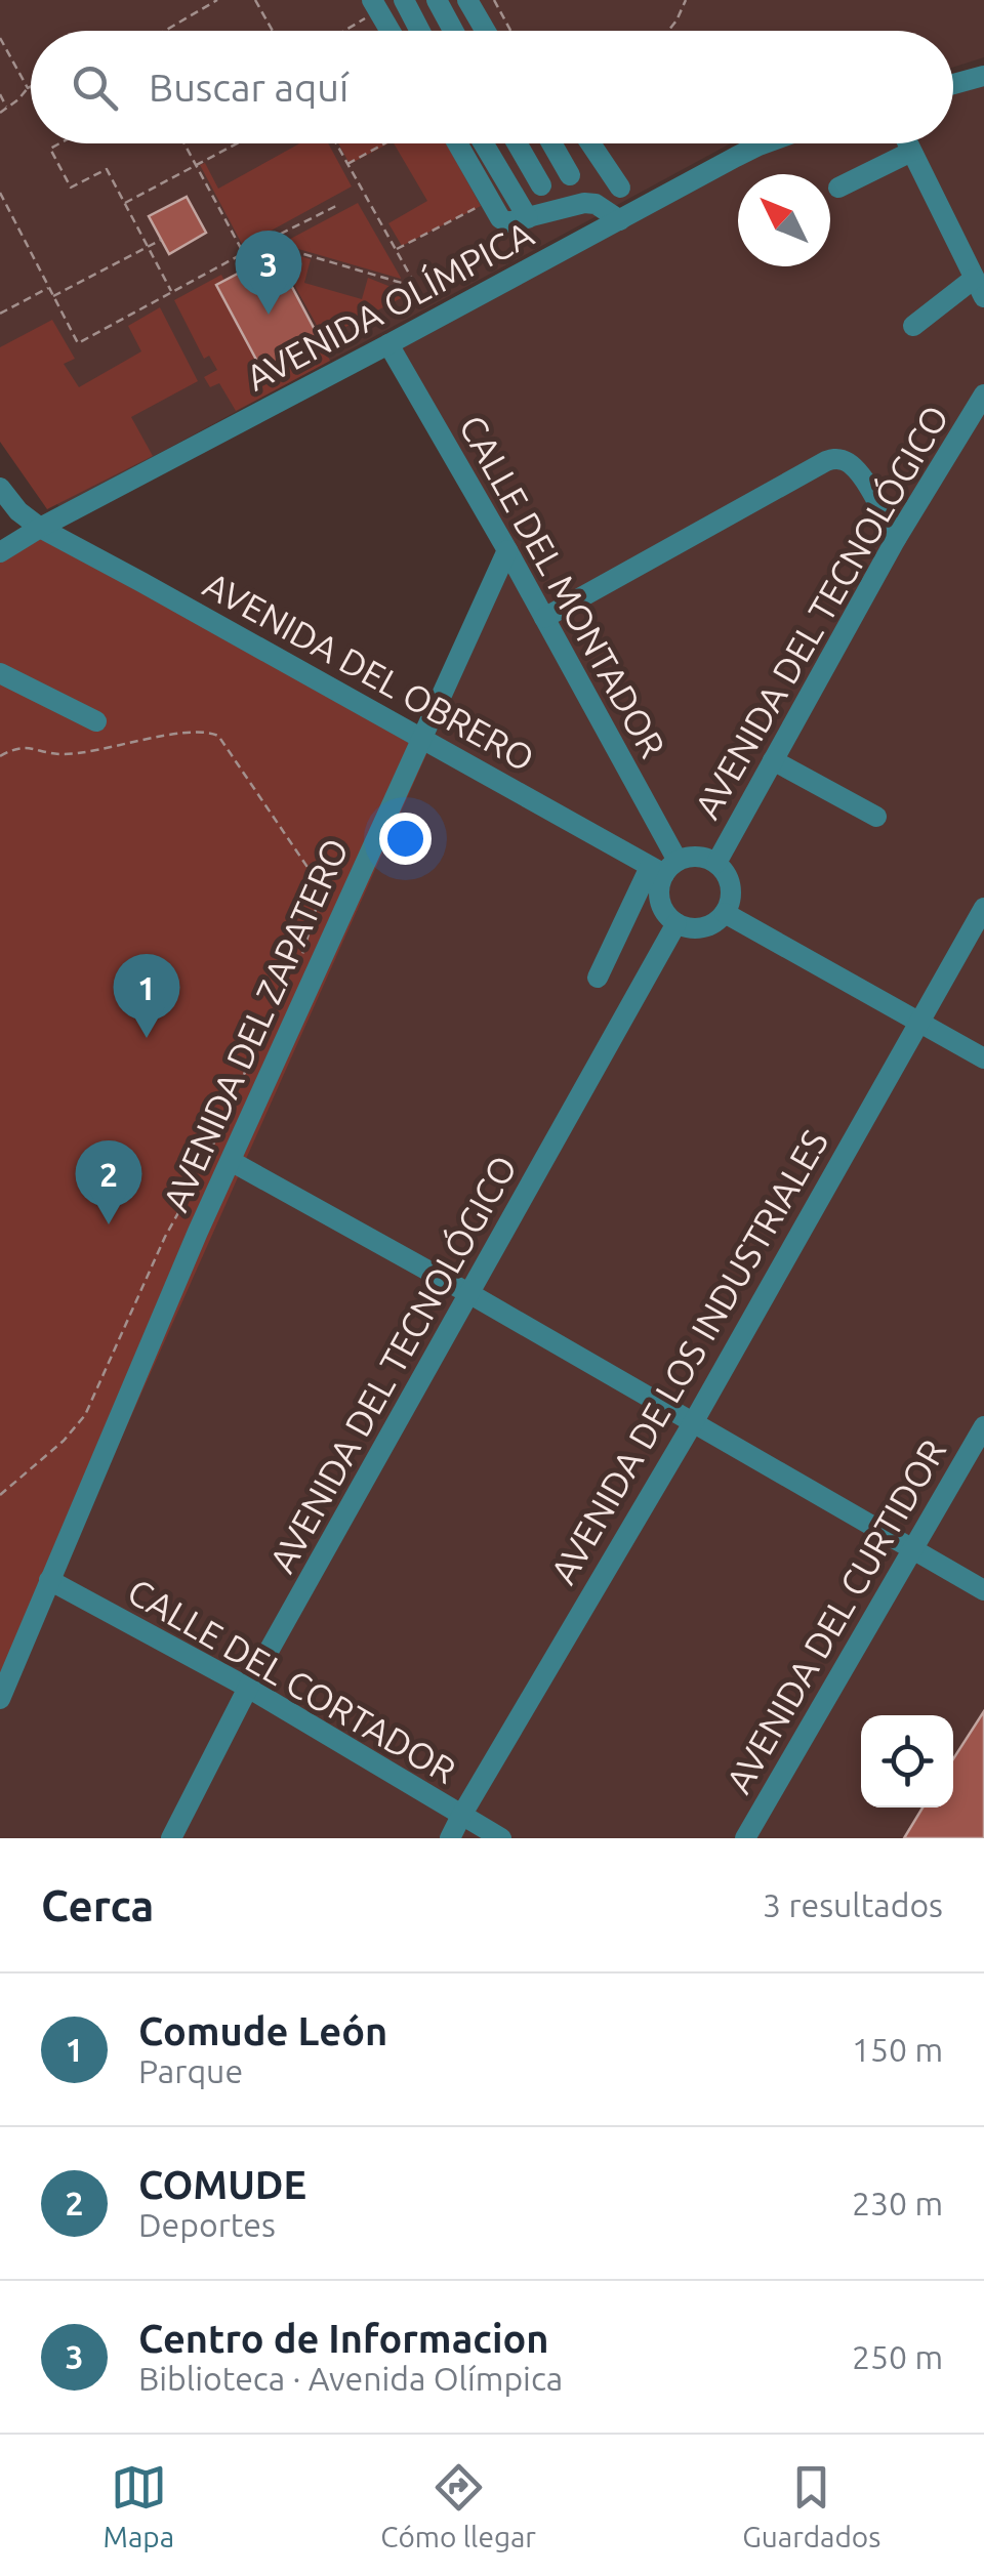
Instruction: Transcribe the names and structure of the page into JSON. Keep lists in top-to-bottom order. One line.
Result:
{"streets":{"street":["AVENIDA OLÍMPICA","CALLE DEL MONTADOR","AVENIDA DEL TECNOLÓGICO","AVENIDA DEL OBRERO","AVENIDA DEL ZAPATERO","AVENIDA DE LOS INDUSTRIALES","AVENIDA DEL CURTIDOR","CALLE DEL CORTADOR"]},"crossings":[["AVENIDA OLÍMPICA","CALLE DEL MONTADOR"],["AVENIDA OLÍMPICA","AVENIDA DEL OBRERO"],["CALLE DEL MONTADOR","AVENIDA DEL TECNOLÓGICO"],["CALLE DEL MONTADOR","AVENIDA DEL OBRERO"],["CALLE DEL MONTADOR","AVENIDA DEL ZAPATERO"],["AVENIDA DEL TECNOLÓGICO","AVENIDA DEL OBRERO"],["AVENIDA DEL TECNOLÓGICO","CALLE DEL CORTADOR"],["AVENIDA DEL OBRERO","AVENIDA DEL ZAPATERO"],["AVENIDA DEL ZAPATERO","CALLE DEL CORTADOR"],["AVENIDA DE LOS INDUSTRIALES","CALLE DEL CORTADOR"]],"north":"top left","page":{"search":"Buscar aquí","pins":["3","1","2"],"heading":["Cerca","3 resultados"],"list":[{"mark":"1","name":"Comude León","note":"Parque","value":"150 m"},{"mark":"2","name":"COMUDE","note":"Deportes","value":"230 m"},{"mark":"3","name":"Centro de Informacion","note":"Biblioteca · Avenida Olímpica","value":"250 m"}],"nav":["Mapa","Cómo llegar","Guardados"]}}
